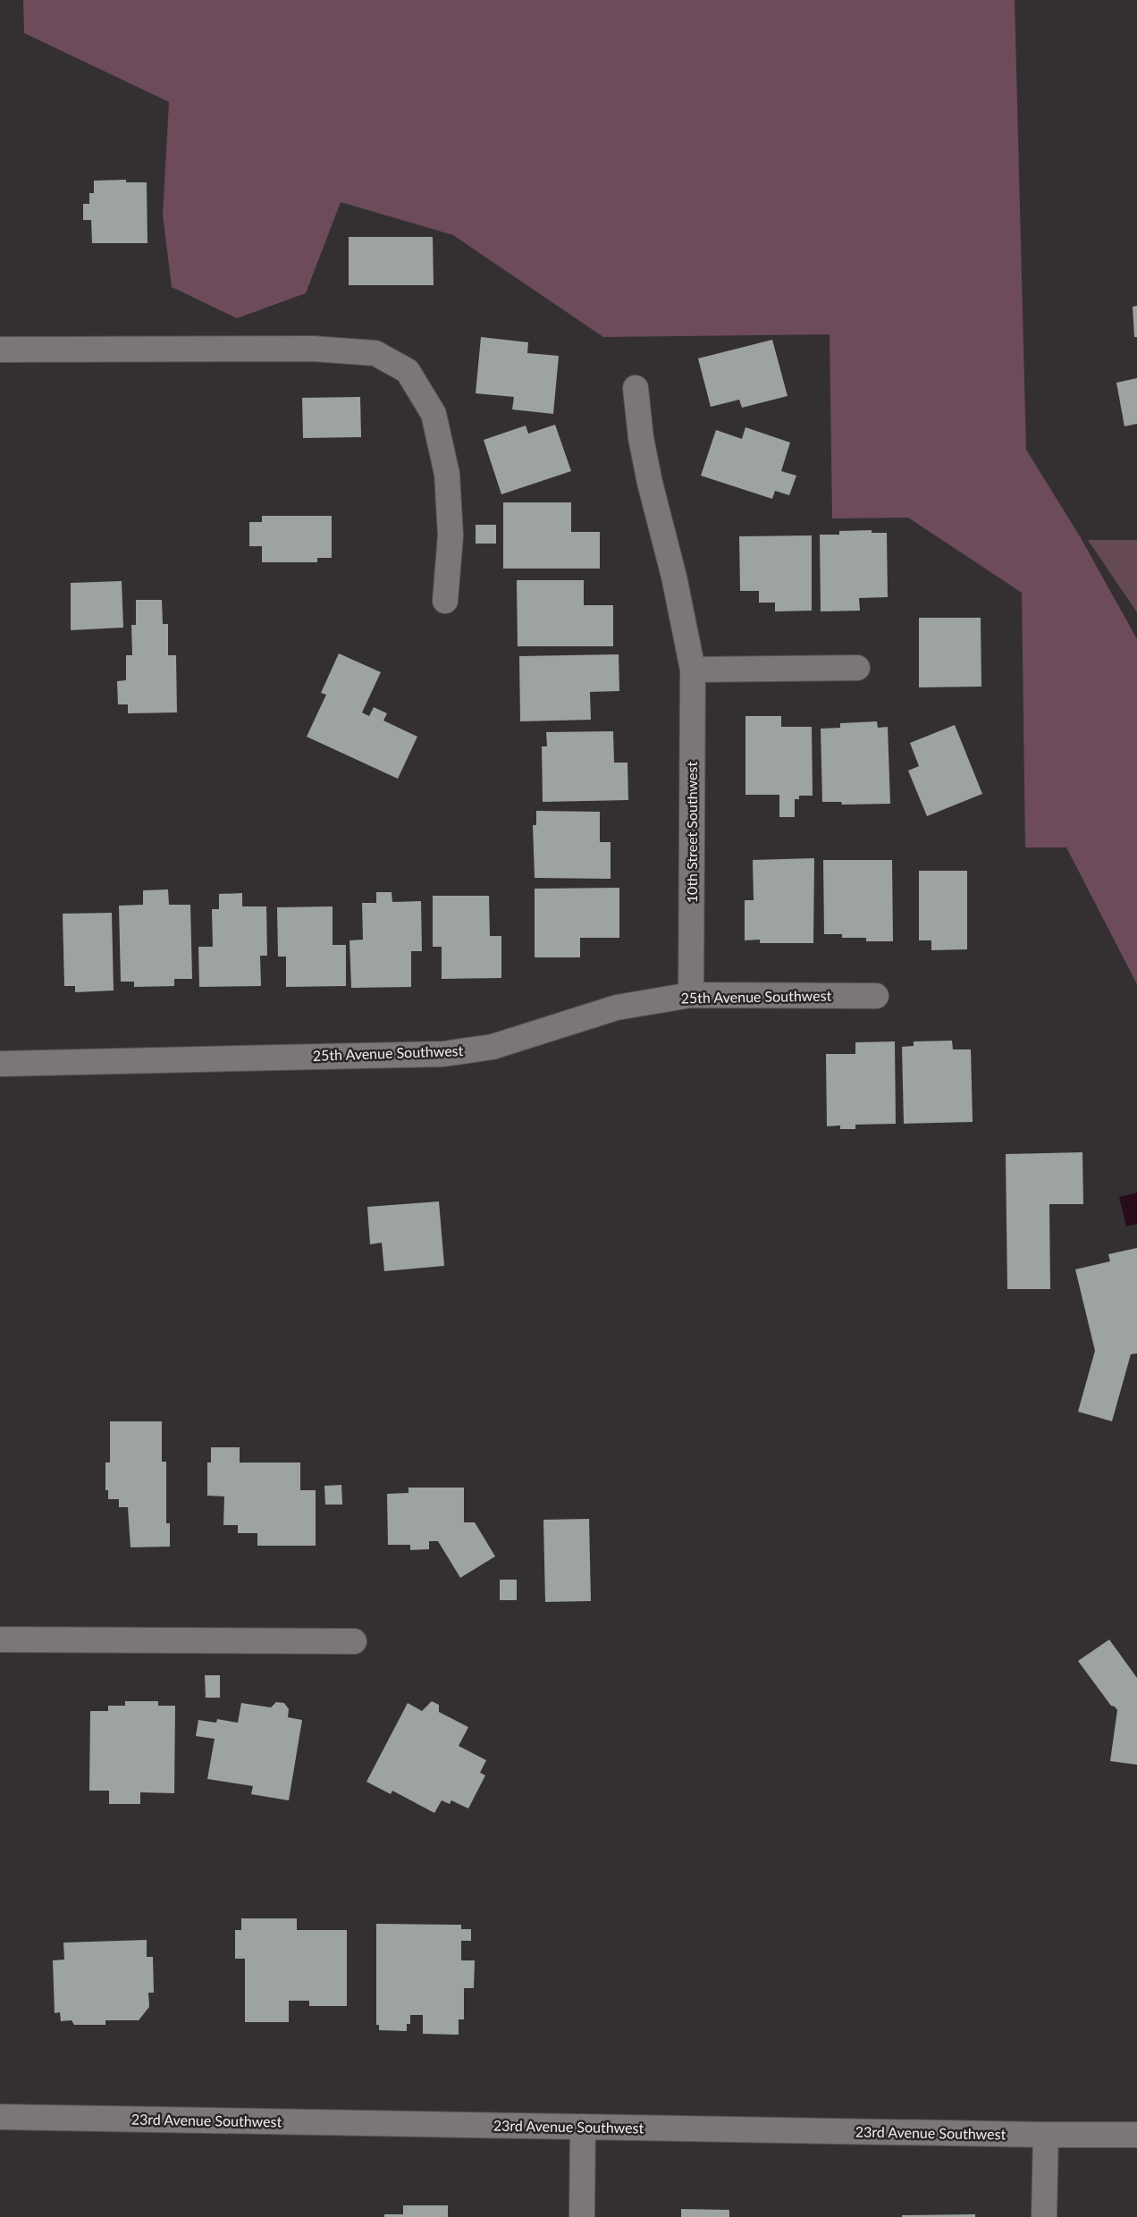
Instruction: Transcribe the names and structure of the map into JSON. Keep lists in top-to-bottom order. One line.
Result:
{"streets":{"street":["10th Street Southwest","25th Avenue Southwest","23rd Avenue Southwest"]},"crossings":[["10th Street Southwest","25th Avenue Southwest"]]}
